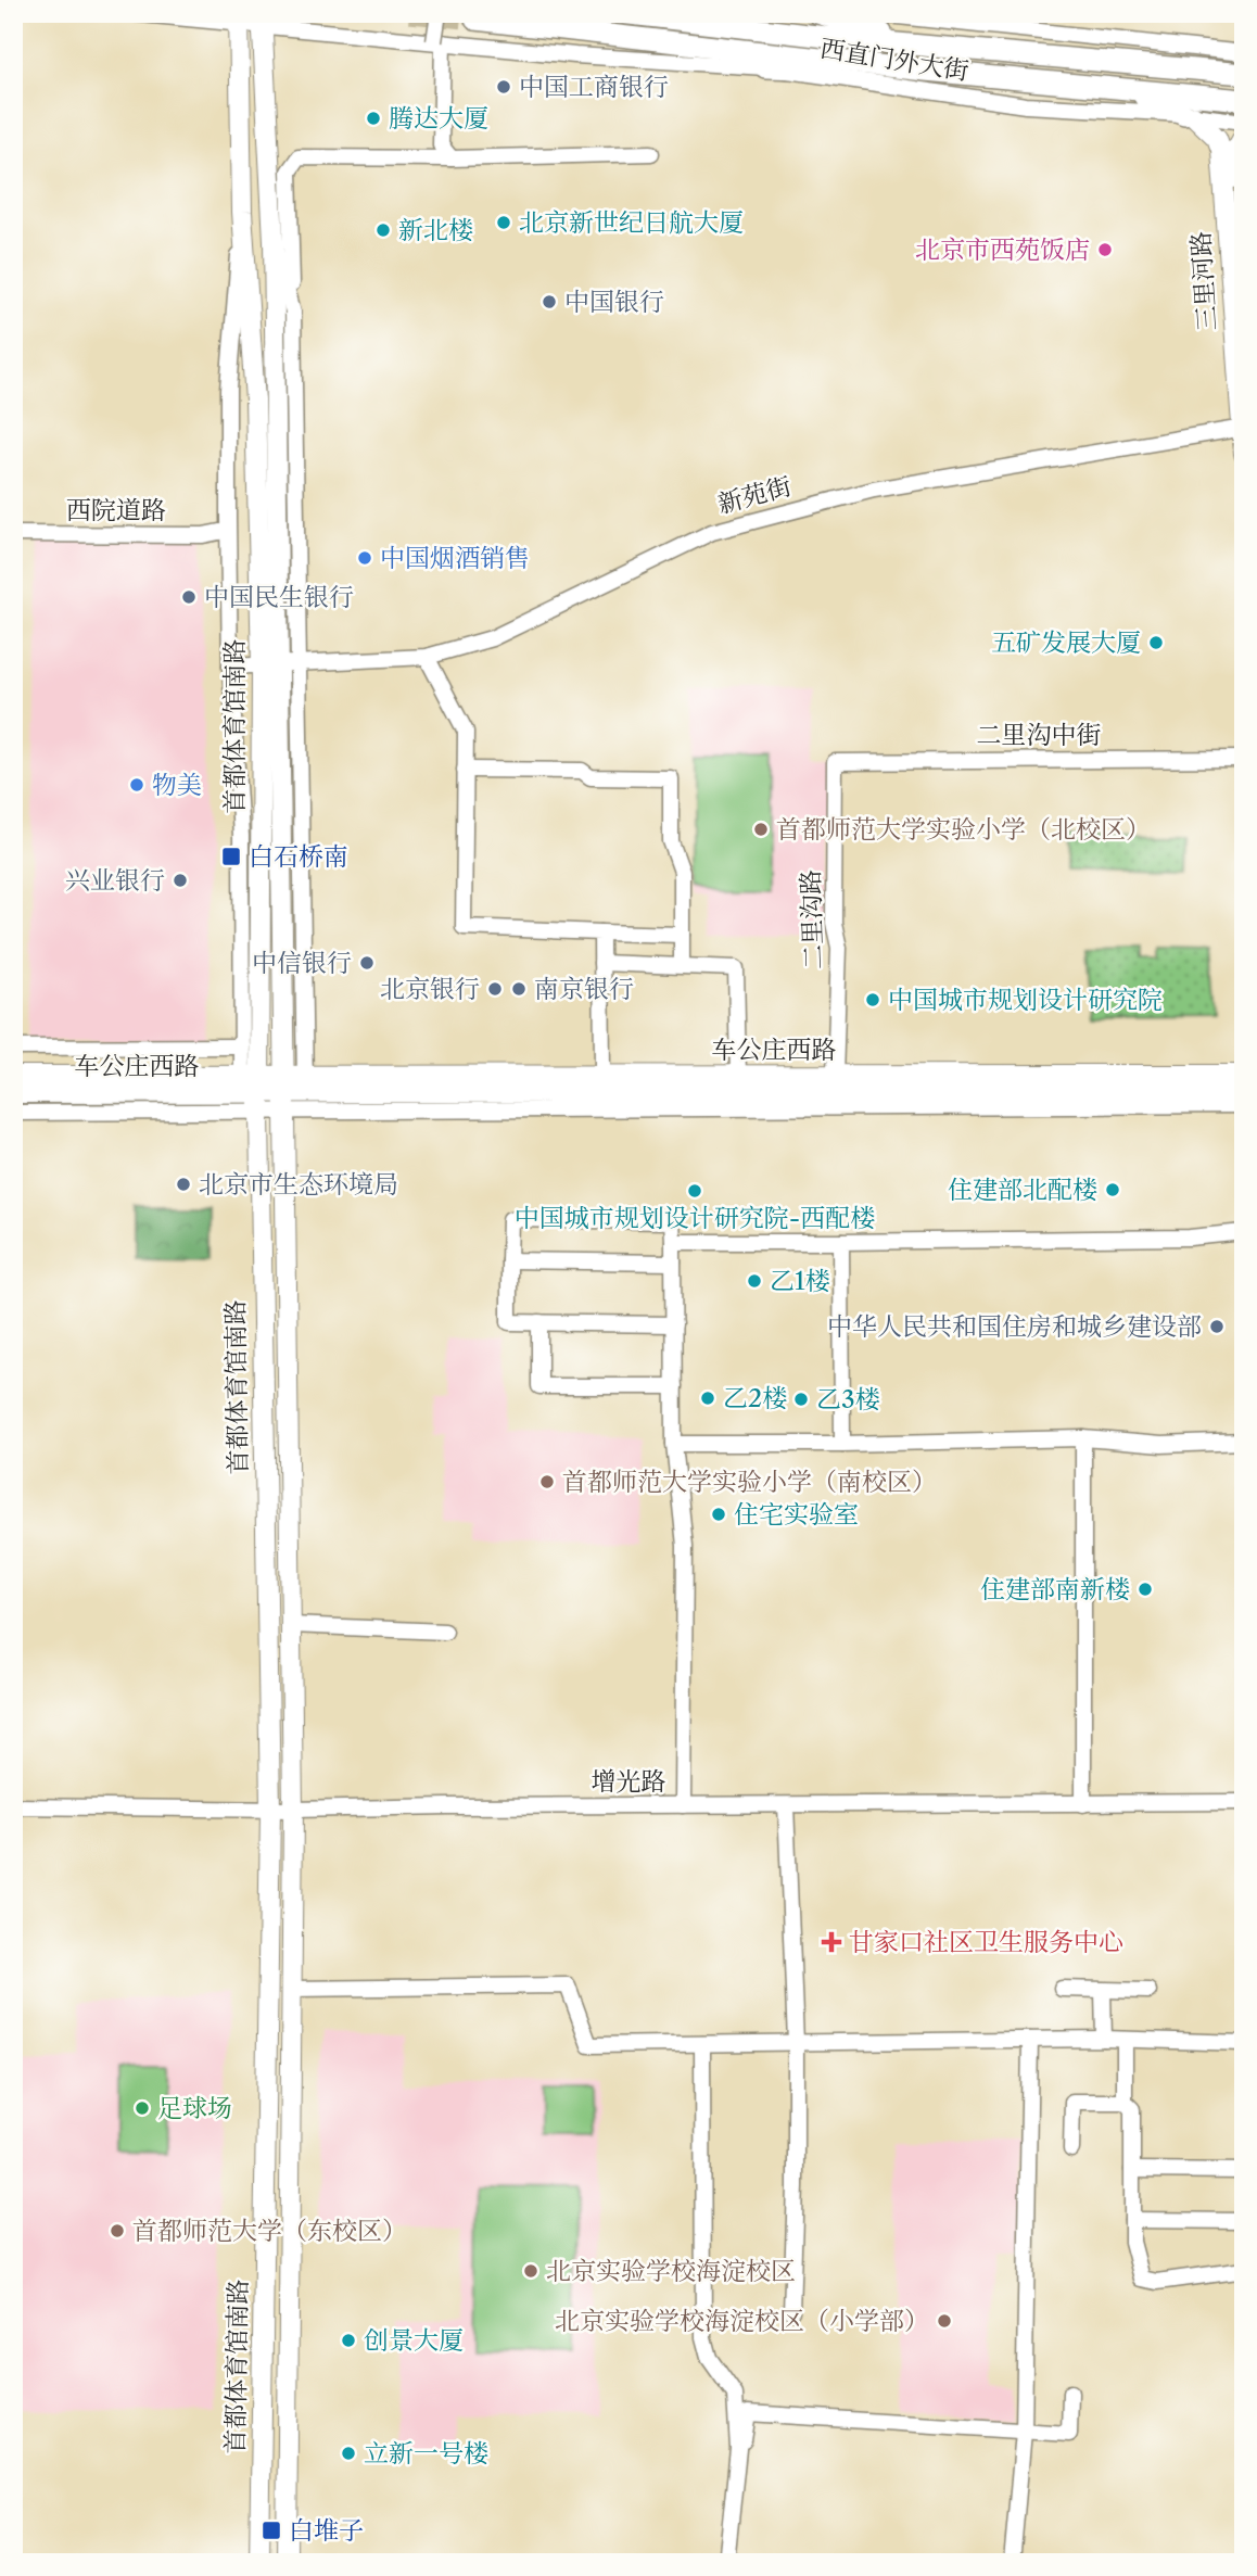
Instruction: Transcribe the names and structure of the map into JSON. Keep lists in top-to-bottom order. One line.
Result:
{"streets":{"highway":["西直门外大街"],"main road":["三里河路","首都体育馆南路","车公庄西路"],"street":["新苑街","西院道路","二里沟中街","二里沟路","增光路"]},"crossings":[["西直门外大街","三里河路"],["西直门外大街","首都体育馆南路"],["三里河路","新苑街"],["新苑街","首都体育馆南路"],["首都体育馆南路","车公庄西路"],["首都体育馆南路","增光路"],["二里沟中街","二里沟路"],["二里沟路","车公庄西路"]],"places":{"other":["中国工商银行","腾达大厦","北京新世纪日航大厦","新北楼","北京市西苑饭店","中国银行","中国烟酒销售","中国民生银行","五矿发展大厦","物美","首都师范大学实验小学（北校区）","兴业银行","中信银行","北京银行","南京银行","中国城市规划设计研究院","北京市生态环境局","住建部北配楼","中国城市规划设计研究院-西配楼","乙1楼","中华人民共和国住房和城乡建设部","乙2楼","乙3楼","首都师范大学实验小学（南校区）","住宅实验室","住建部南新楼","足球场","首都师范大学（东校区）","北京实验学校海淀校区","北京实验学校海淀校区（小学部）","创景大厦","立新一号楼"],"transit":["白石桥南","白堆子"],"health":["甘家口社区卫生服务中心"]}}
